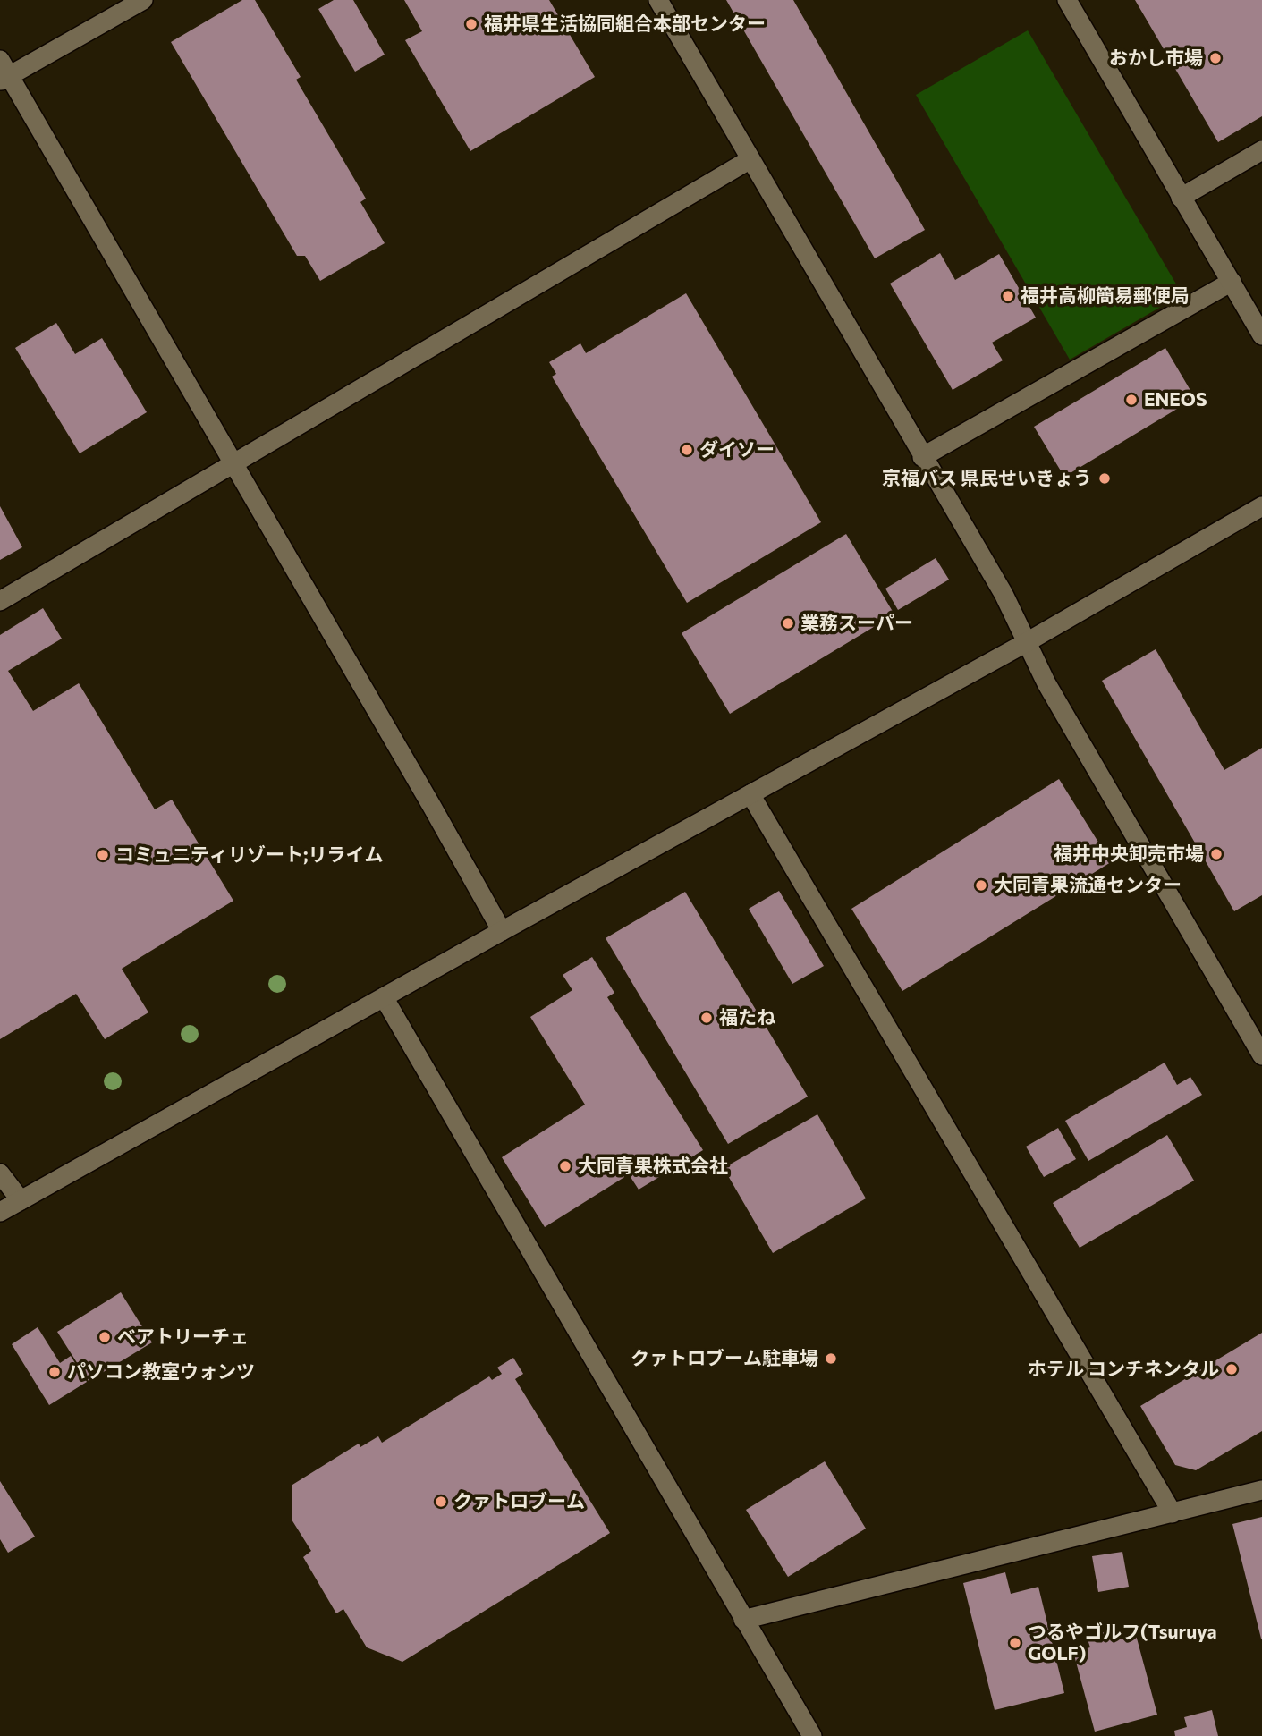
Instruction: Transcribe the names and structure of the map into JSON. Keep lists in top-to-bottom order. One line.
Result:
{"places":["福井県生活協同組合本部センター","おかし市場","福井高柳簡易郵便局","ENEOS","ダイソー","京福バス 県民せいきょう","業務スーパー","福井中央卸売市場","コミュニティリゾート;リライム","大同青果流通センター","福たね","大同青果株式会社","ベアトリーチェ","クァトロブーム駐車場","ホテル コンチネンタル","パソコン教室ウォンツ","クァトロブーム","つるやゴルフ(Tsuruya GOLF)"]}
